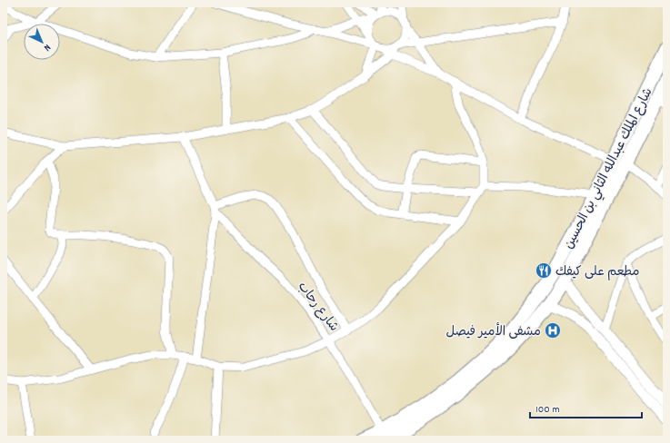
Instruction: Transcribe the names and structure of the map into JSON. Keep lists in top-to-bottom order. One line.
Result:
{"streets":{"main road":["شارع الملك عبدالله الثاني بن الحسين"],"street":["شارع رحاب"]},"crossings":[["شارع الملك عبدالله الثاني بن الحسين","شارع رحاب"]],"places":{"restaurant":["مطعم على كيفك"],"hospital":["مشفى الأمير فيصل"]},"scale_bar":"100 m","north":"bottom right"}
